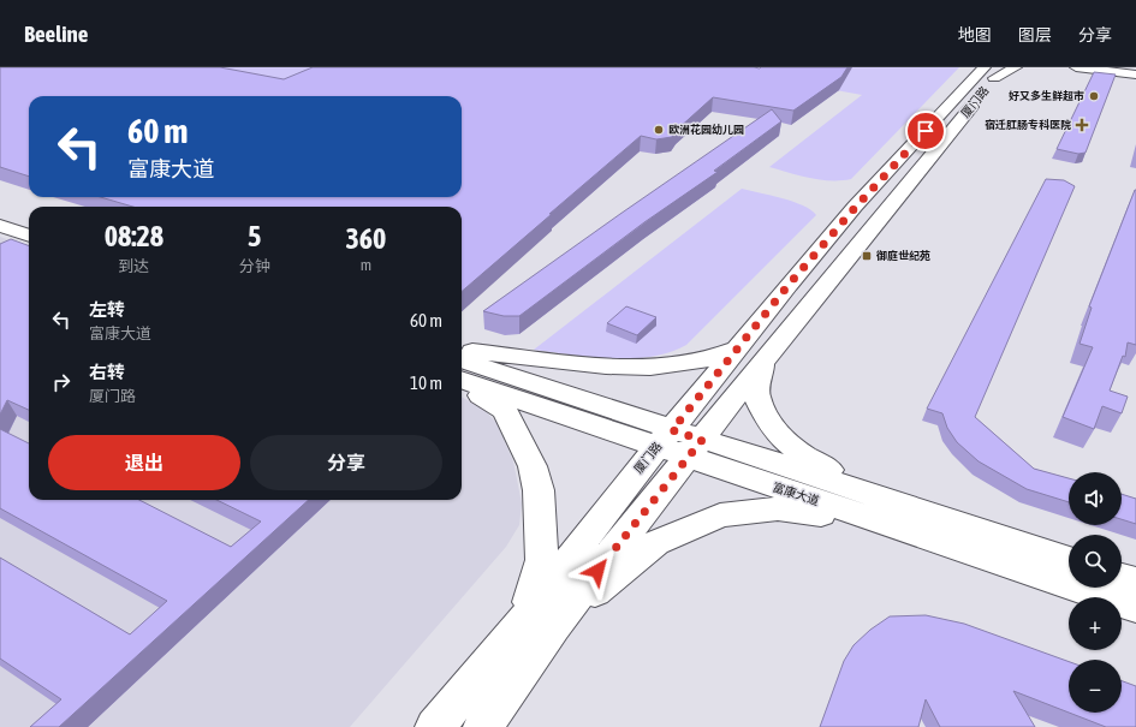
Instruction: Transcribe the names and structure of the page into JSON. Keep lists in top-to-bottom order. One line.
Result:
{"streets":{"street":["厦门路","富康大道"]},"crossings":[["厦门路","富康大道"]],"places":{"other":["好又多生鲜超市","欧洲花园幼儿园"],"health":["宿迁肛肠专科医院"],"transit":["御庭世纪苑"]},"page":{"header":"Beeline","nav":["地图","图层","分享"],"turn":["60 m","富康大道"],"eta":["08:28","到达","5","分钟","360","m"],"list":[{"name":"左转","note":"富康大道","value":"60 m"},{"name":"右转","note":"厦门路","value":"10 m"}],"buttons":["退出","分享"],"map_buttons":["+","−"]}}
